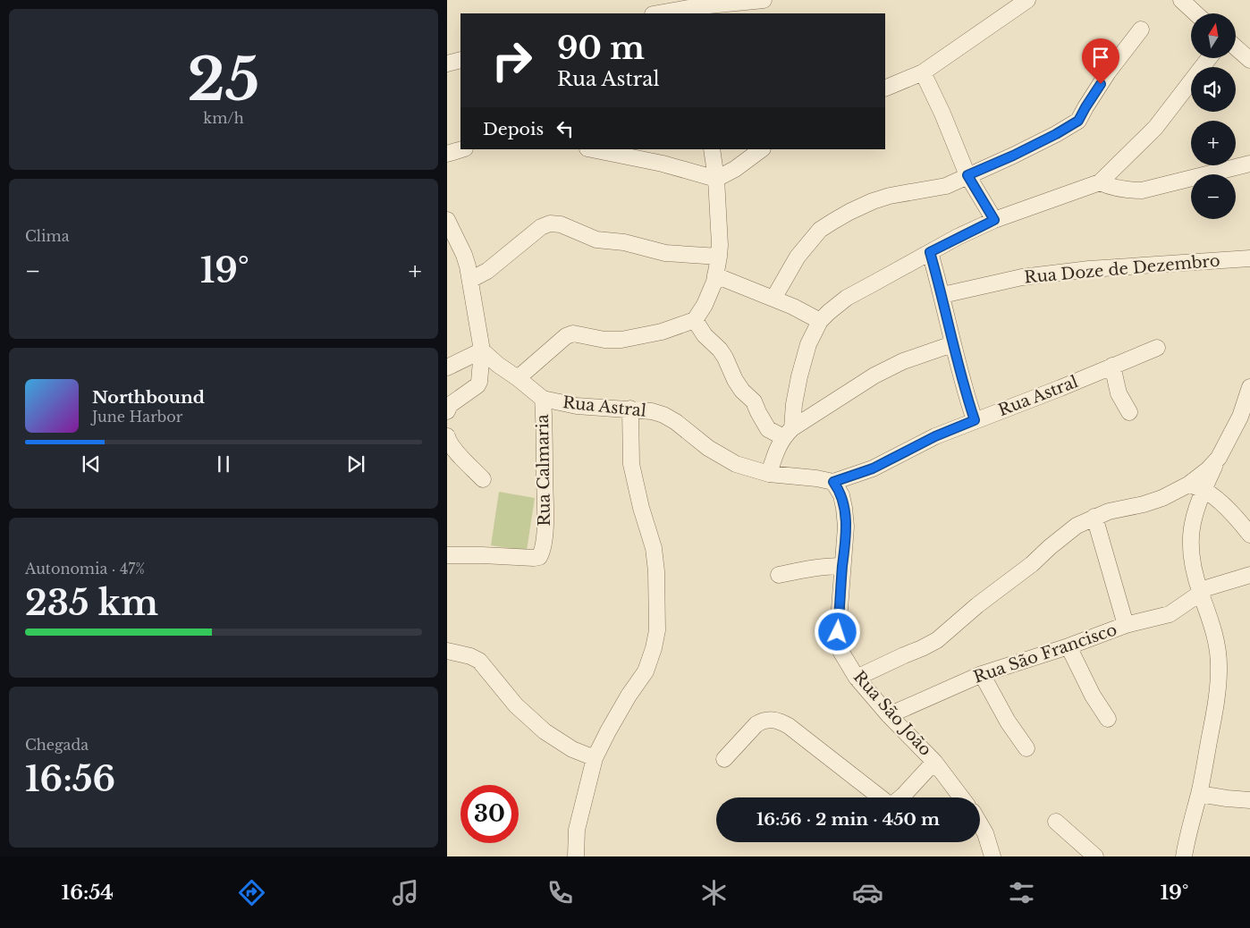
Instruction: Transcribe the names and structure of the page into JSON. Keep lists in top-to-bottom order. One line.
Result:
{"streets":{"street":["Rua Doze de Dezembro","Rua Astral","Rua Calmaria","Rua São Francisco","Rua São João"]},"crossings":[["Rua Astral","Rua Calmaria"],["Rua Astral","Rua São João"],["Rua São Francisco","Rua São João"]],"north":"top","page":{"tile":[["25","km/h"],"Clima",["Autonomia · 47%","235 km"],["Chegada","16:56"]],"map_buttons":["+","−"],"turn":["90 m","Rua Astral"],"then":"Depois","heat":["−","19°","+"],"song":["Northbound","June Harbor"],"limit":"30","trip":"16:56 · 2 min · 450 m","tabs":["16:54","19°"]}}
